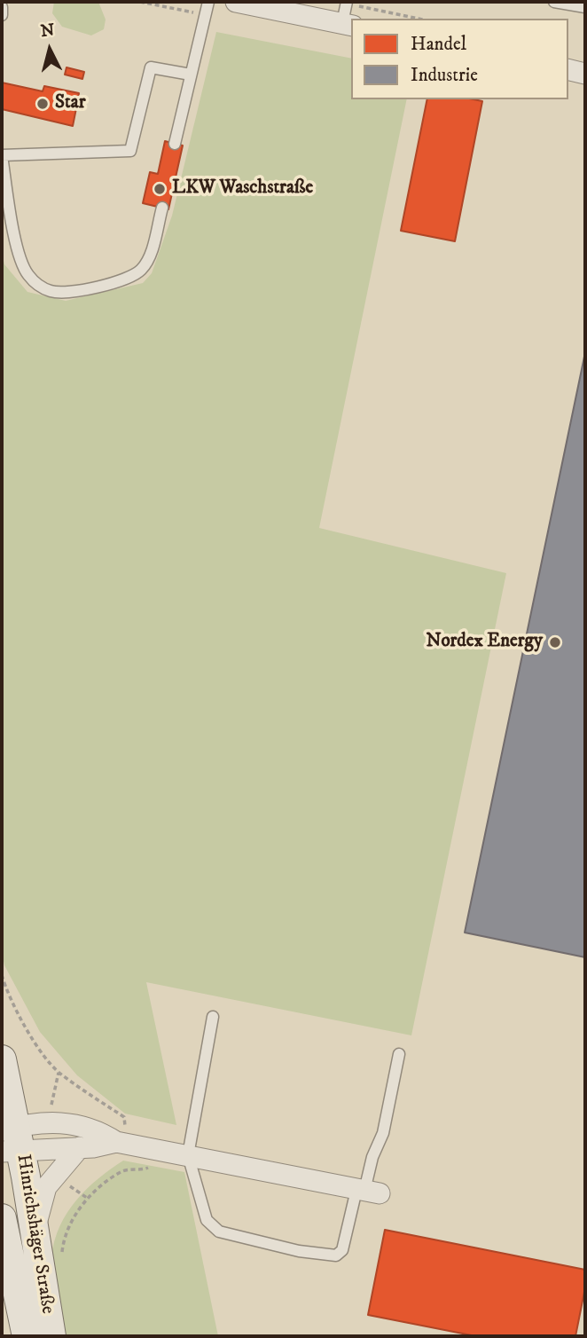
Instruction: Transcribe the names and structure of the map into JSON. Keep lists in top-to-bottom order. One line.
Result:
{"streets":{"main road":["Hinrichshäger Straße"]},"places":["Star","LKW Waschstraße","Nordex Energy"],"legend":["Handel","Industrie"],"north":"top"}
